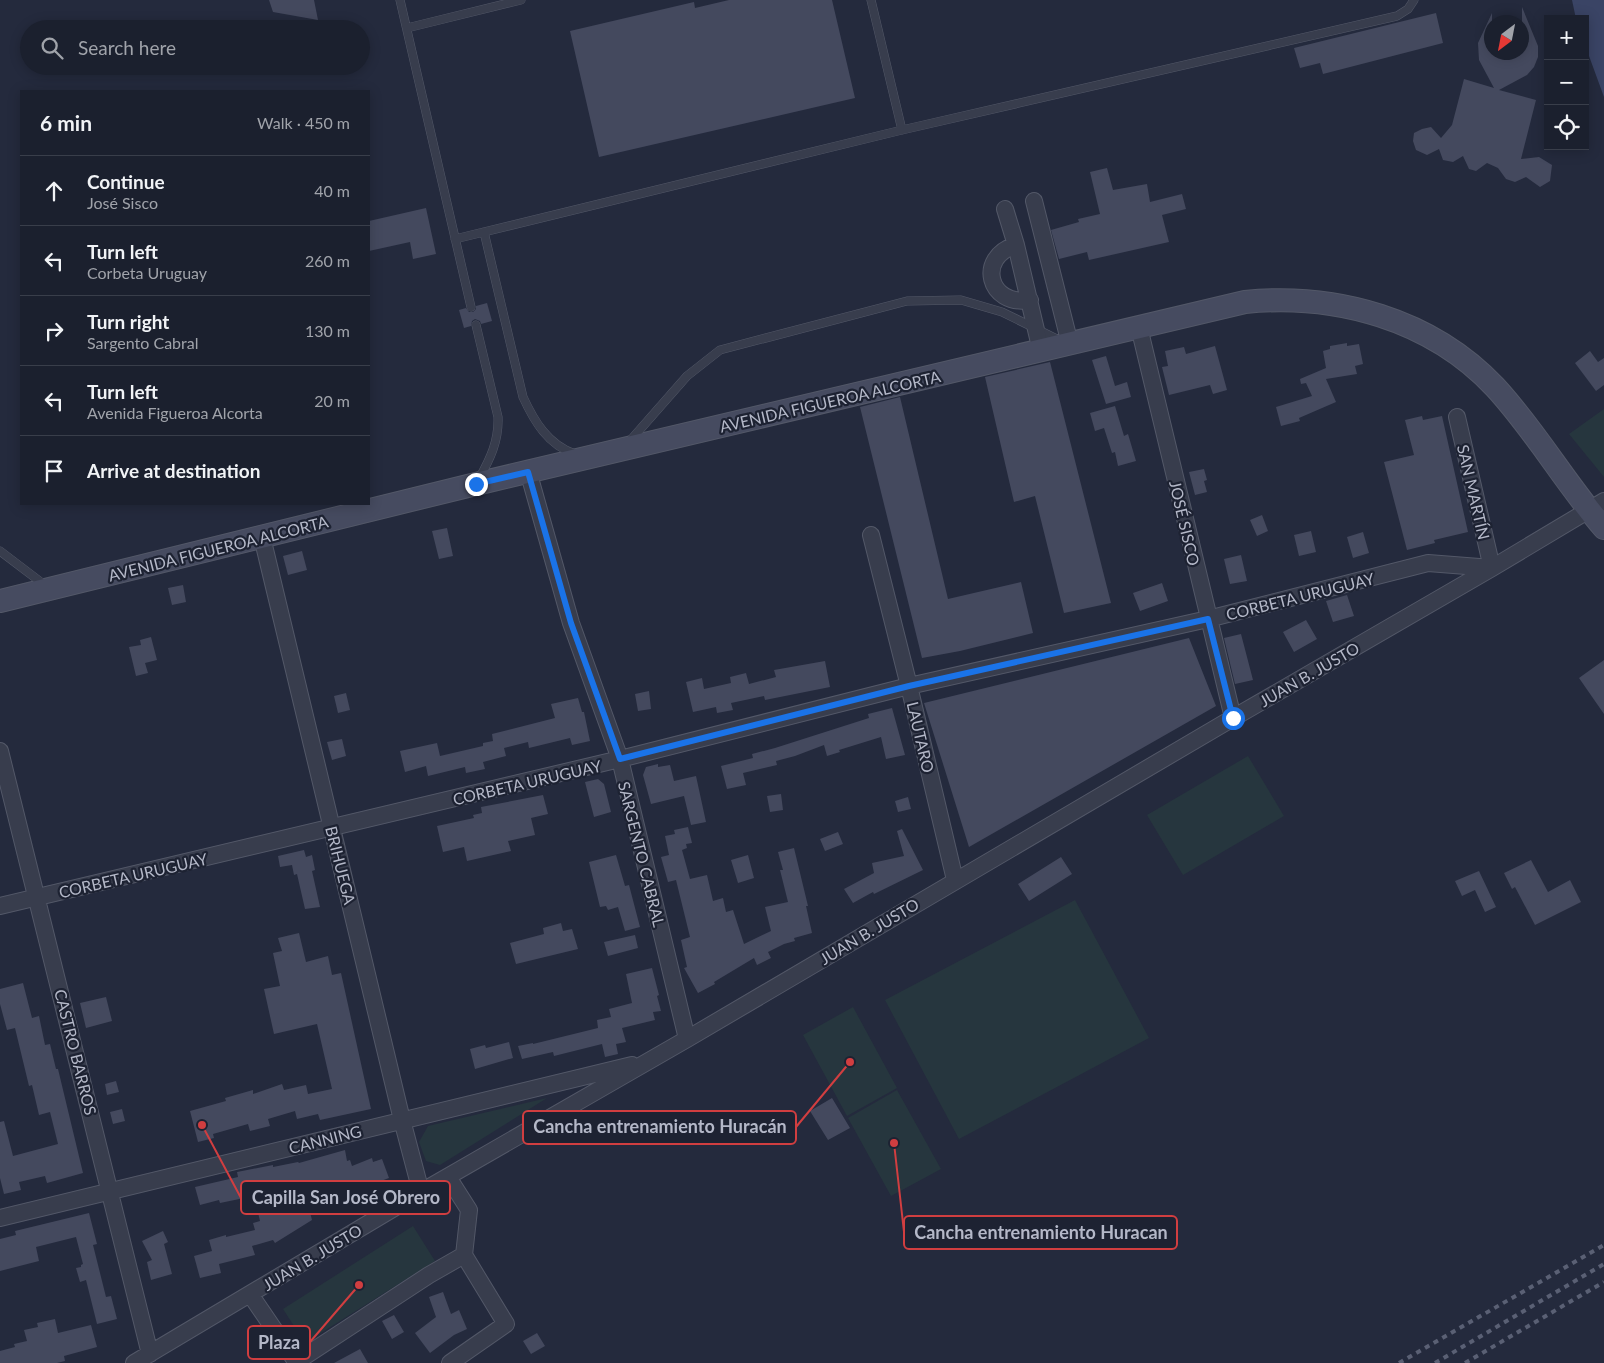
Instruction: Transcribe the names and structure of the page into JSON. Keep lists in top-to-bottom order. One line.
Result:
{"streets":{"main road":["AVENIDA FIGUEROA ALCORTA"],"street":["SAN MARTÍN","JOSÉ SISCO","CORBETA URUGUAY","JUAN B. JUSTO","LAUTARO","SARGENTO CABRAL","BRIHUEGA","CASTRO BARROS","CANNING"]},"crossings":[["AVENIDA FIGUEROA ALCORTA","JOSÉ SISCO"],["AVENIDA FIGUEROA ALCORTA","JUAN B. JUSTO"],["AVENIDA FIGUEROA ALCORTA","SARGENTO CABRAL"],["AVENIDA FIGUEROA ALCORTA","BRIHUEGA"],["SAN MARTÍN","CORBETA URUGUAY"],["SAN MARTÍN","JUAN B. JUSTO"],["JOSÉ SISCO","CORBETA URUGUAY"],["JOSÉ SISCO","JUAN B. JUSTO"],["CORBETA URUGUAY","JUAN B. JUSTO"],["CORBETA URUGUAY","LAUTARO"],["CORBETA URUGUAY","SARGENTO CABRAL"],["CORBETA URUGUAY","BRIHUEGA"],["CORBETA URUGUAY","CASTRO BARROS"],["JUAN B. JUSTO","LAUTARO"],["JUAN B. JUSTO","SARGENTO CABRAL"],["JUAN B. JUSTO","BRIHUEGA"],["JUAN B. JUSTO","CASTRO BARROS"],["JUAN B. JUSTO","CANNING"],["BRIHUEGA","CANNING"],["CASTRO BARROS","CANNING"]],"places":["Cancha entrenamiento Huracán","Capilla San José Obrero","Cancha entrenamiento Huracan","Plaza"],"north":"bottom left","page":{"map_buttons":["+","−"],"search":"Search here","heading":["6 min","Walk · 450 m"],"list":[["Continue","José Sisco","40 m"],["Turn left","Corbeta Uruguay","260 m"],["Turn right","Sargento Cabral","130 m"],["Turn left","Avenida Figueroa Alcorta","20 m"],"Arrive at destination"]}}
